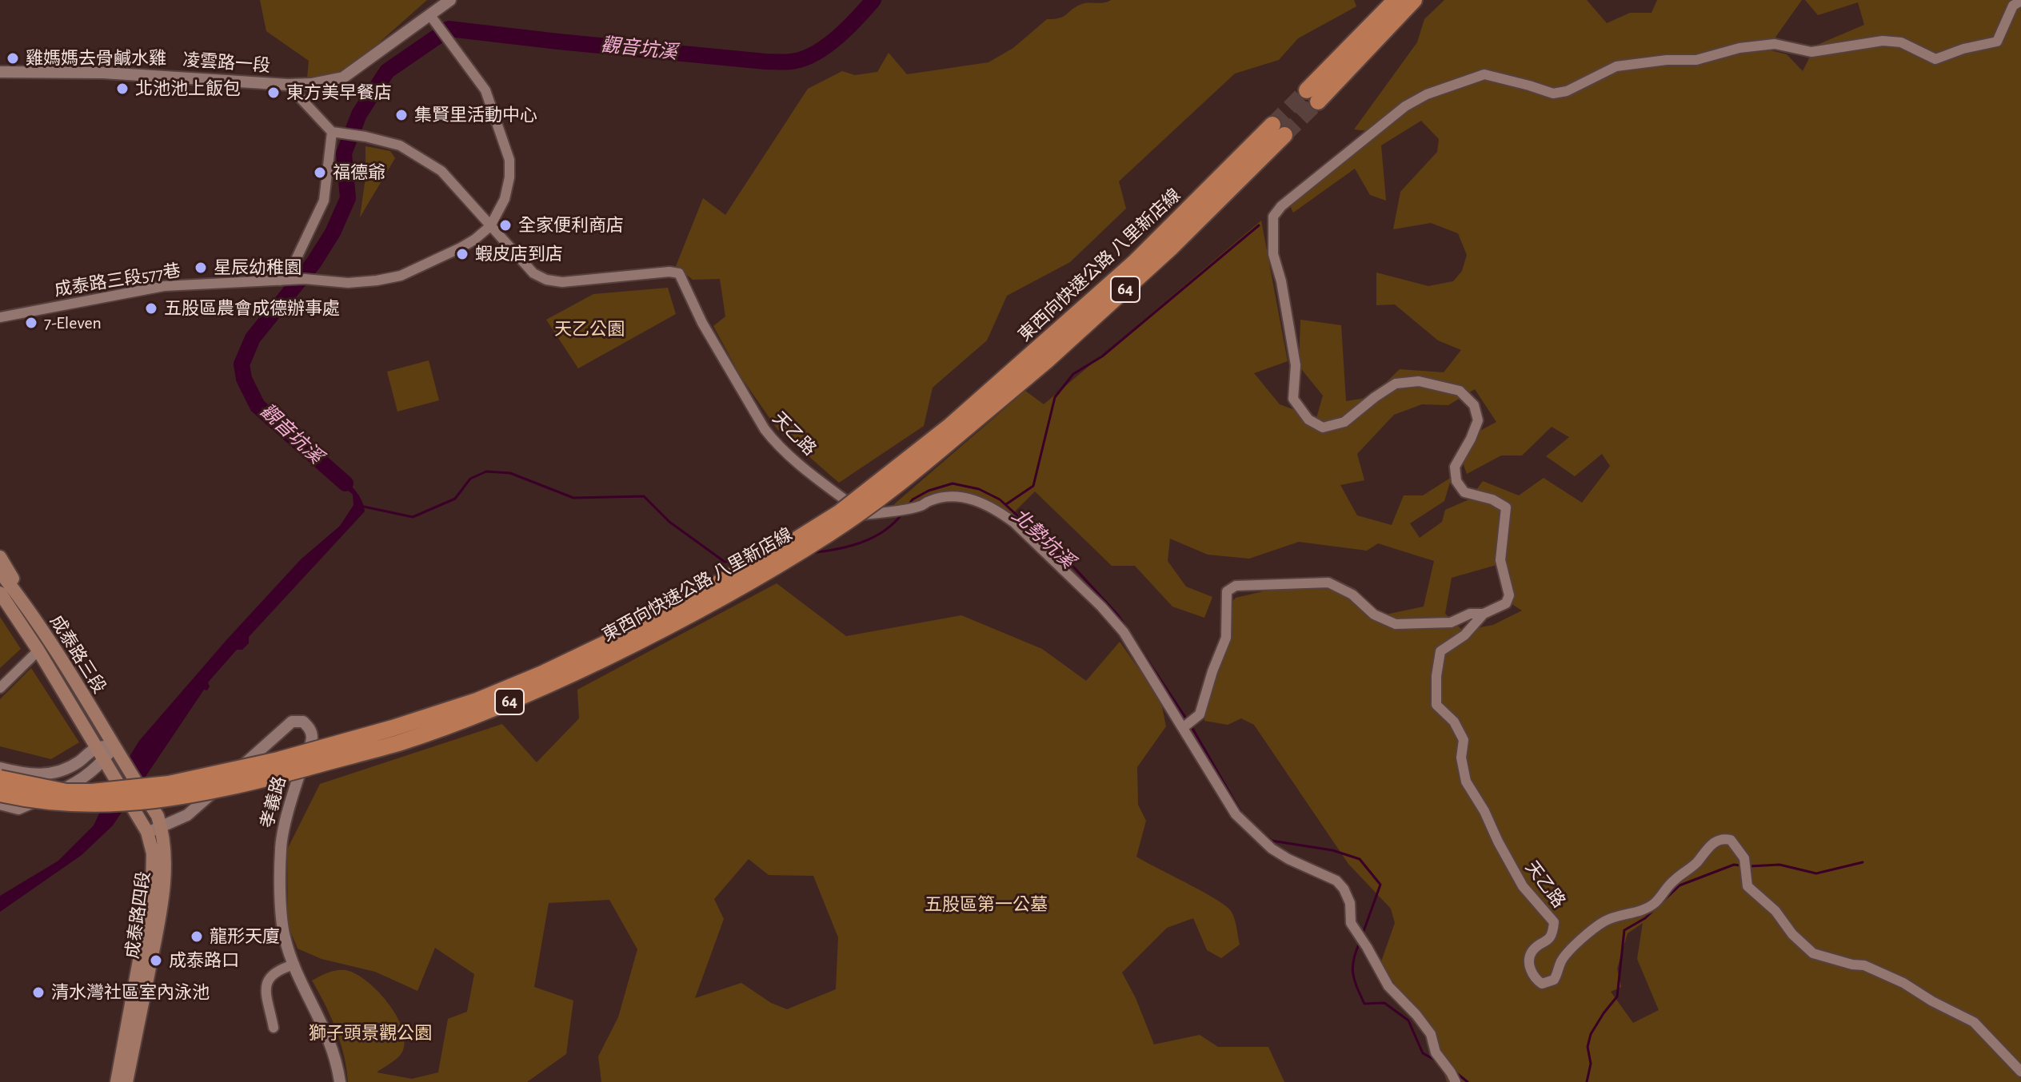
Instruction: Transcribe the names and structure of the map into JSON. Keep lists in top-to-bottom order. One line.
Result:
{"streets":{"highway":["東西向快速公路 八里新店線","64"],"main road":["成泰路三段","成泰路四段"],"street":["凌雲路一段","成泰路三段577巷","天乙路","孝義路"]},"crossings":[["成泰路三段577巷","天乙路"],["成泰路三段","孝義路"],["成泰路三段","成泰路四段"],["孝義路","成泰路四段"]],"water":["觀音坑溪","北勢坑溪"],"parks":["天乙公園","五股區第一公墓","獅子頭景觀公園"],"places":["雞媽媽去骨鹹水雞","北池池上飯包","東方美早餐店","集賢里活動中心","福德爺","全家便利商店","蝦皮店到店","星辰幼稚園","五股區農會成德辦事處","7-Eleven","龍形天廈","成泰路口","清水灣社區室內泳池"]}
